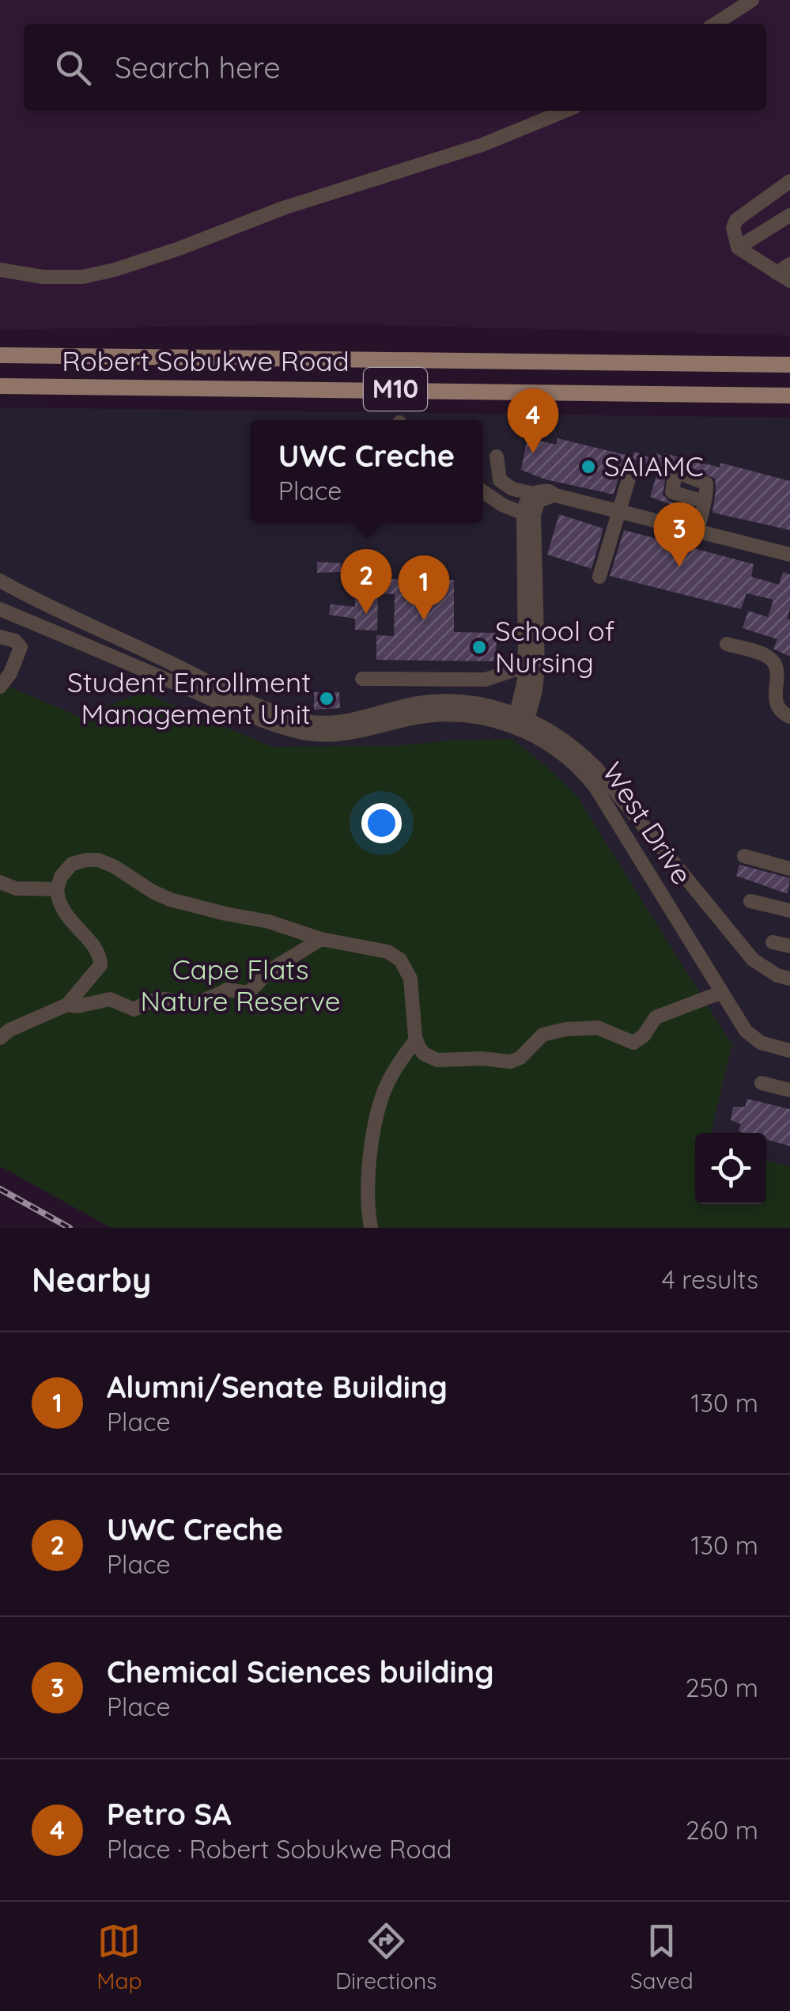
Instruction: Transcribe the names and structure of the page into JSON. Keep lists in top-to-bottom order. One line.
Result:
{"streets":{"main road":["Robert Sobukwe Road","M10"],"lane":["West Drive"]},"parks":["Cape Flats Nature Reserve"],"places":["SAIAMC","School of Nursing","Student Enrollment Management Unit"],"page":{"search":"Search here","pins":["4","3","2","1"],"popup":["UWC Creche","Place"],"heading":["Nearby","4 results"],"list":[{"mark":"1","name":"Alumni/Senate Building","note":"Place","value":"130 m"},{"mark":"2","name":"UWC Creche","note":"Place","value":"130 m"},{"mark":"3","name":"Chemical Sciences building","note":"Place","value":"250 m"},{"mark":"4","name":"Petro SA","note":"Place · Robert Sobukwe Road","value":"260 m"}],"nav":["Map","Directions","Saved"]}}
